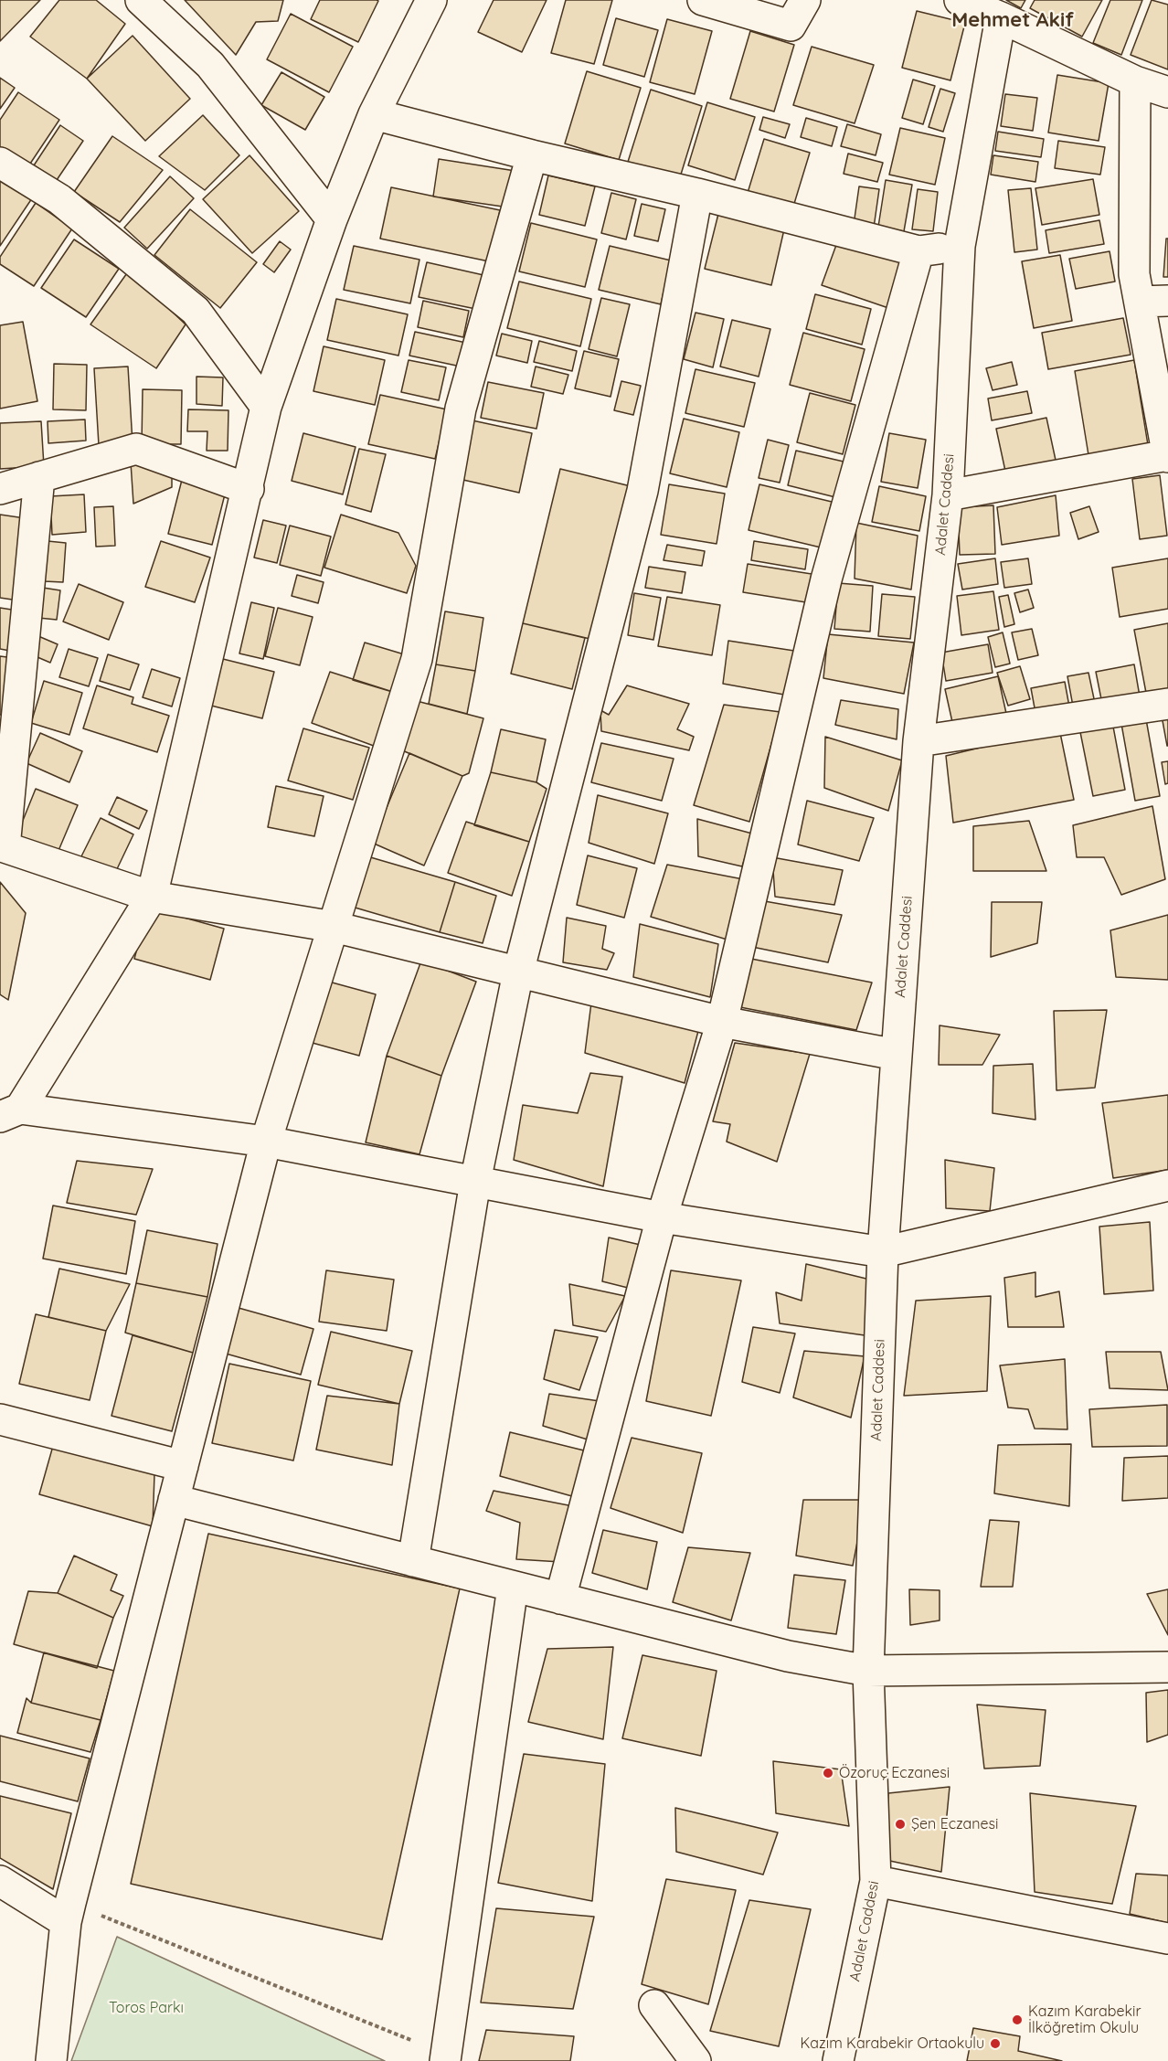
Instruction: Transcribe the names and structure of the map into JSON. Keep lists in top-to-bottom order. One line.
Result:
{"streets":{"street":["Adalet Caddesi"]},"districts":["Mehmet Akif"],"parks":["Toros Parkı"],"places":["Özoruç Eczanesi","Şen Eczanesi","Kazım Karabekir İlköğretim Okulu","Kazım Karabekir Ortaokulu"]}
